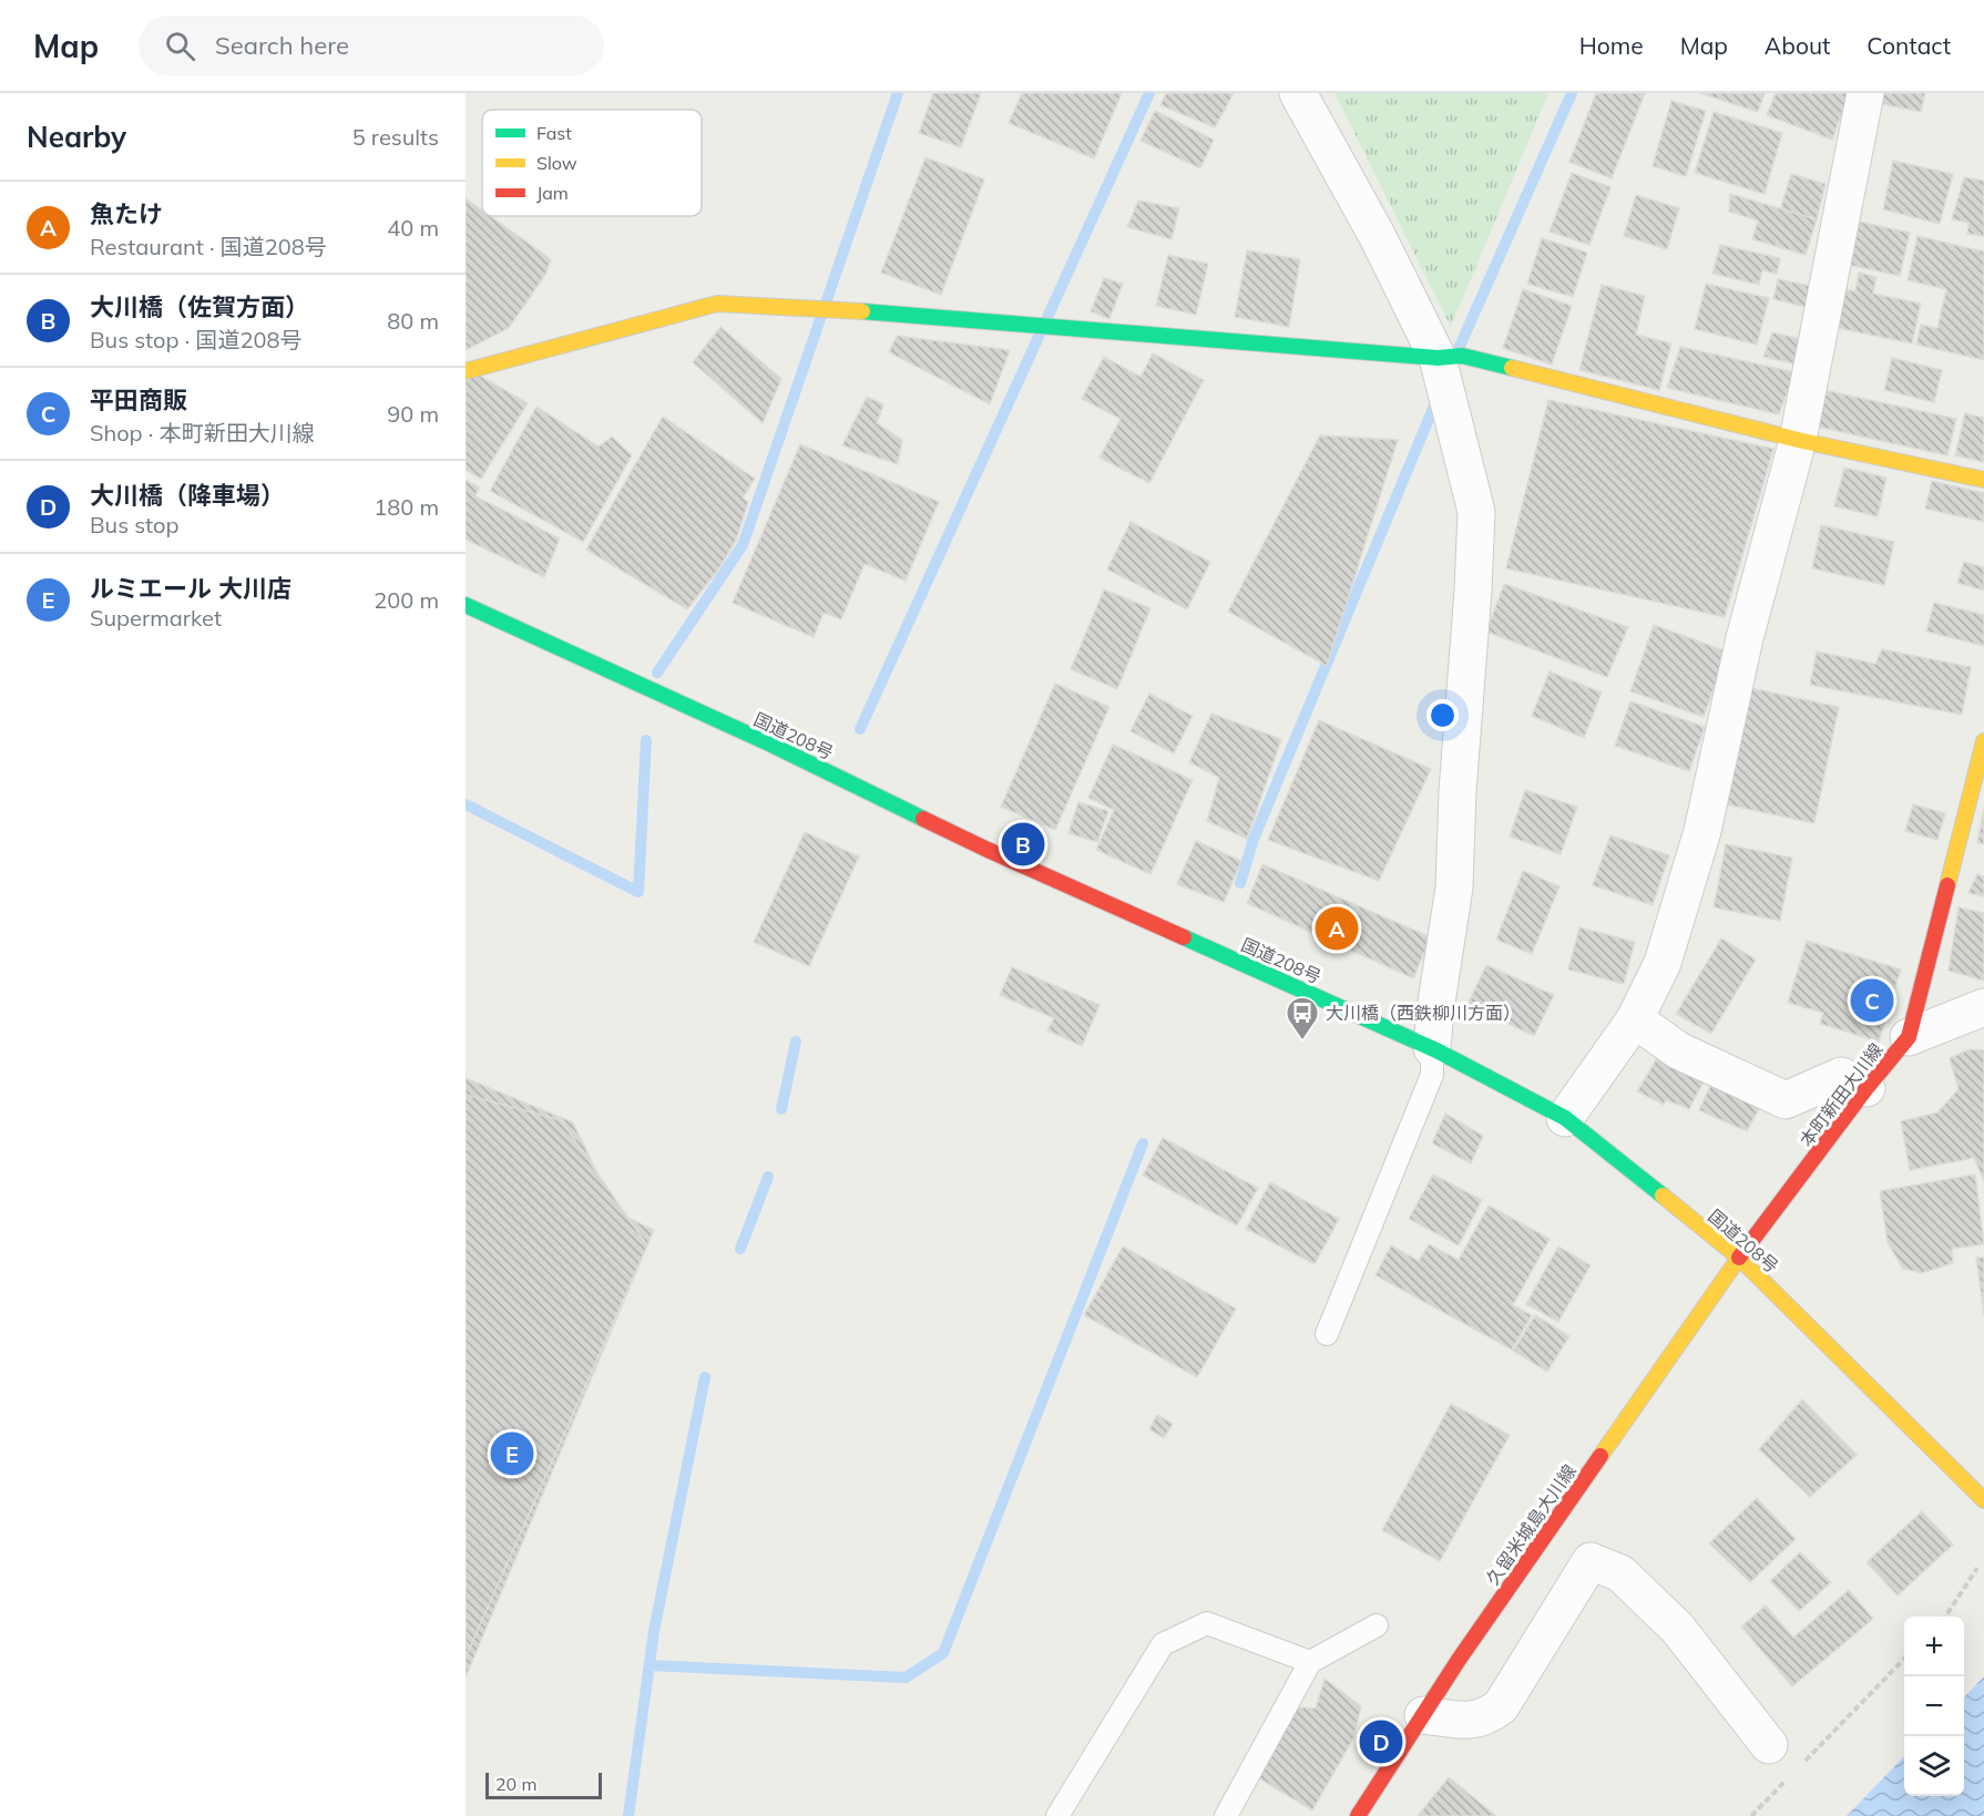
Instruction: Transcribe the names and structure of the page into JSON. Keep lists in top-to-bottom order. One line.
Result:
{"streets":{"main road":["国道208号","本町新田大川線","久留米城島大川線"]},"crossings":[["国道208号","本町新田大川線"],["国道208号","久留米城島大川線"],["本町新田大川線","久留米城島大川線"]],"places":{"bus stop":["大川橋（西鉄柳川方面）"]},"legend":["Fast","Slow","Jam"],"scale_bar":"20 m","page":{"header":"Map","search":"Search here","nav":["Home","Map","About","Contact"],"heading":["Nearby","5 results"],"list":[{"mark":"A","name":"魚たけ","note":"Restaurant · 国道208号","value":"40 m"},{"mark":"B","name":"大川橋（佐賀方面）","note":"Bus stop · 国道208号","value":"80 m"},{"mark":"C","name":"平田商販","note":"Shop · 本町新田大川線","value":"90 m"},{"mark":"D","name":"大川橋（降車場）","note":"Bus stop","value":"180 m"},{"mark":"E","name":"ルミエール 大川店","note":"Supermarket","value":"200 m"}],"pins":["B","A","C","E","D"],"map_buttons":["+","−"],"scale":"20 m"}}
